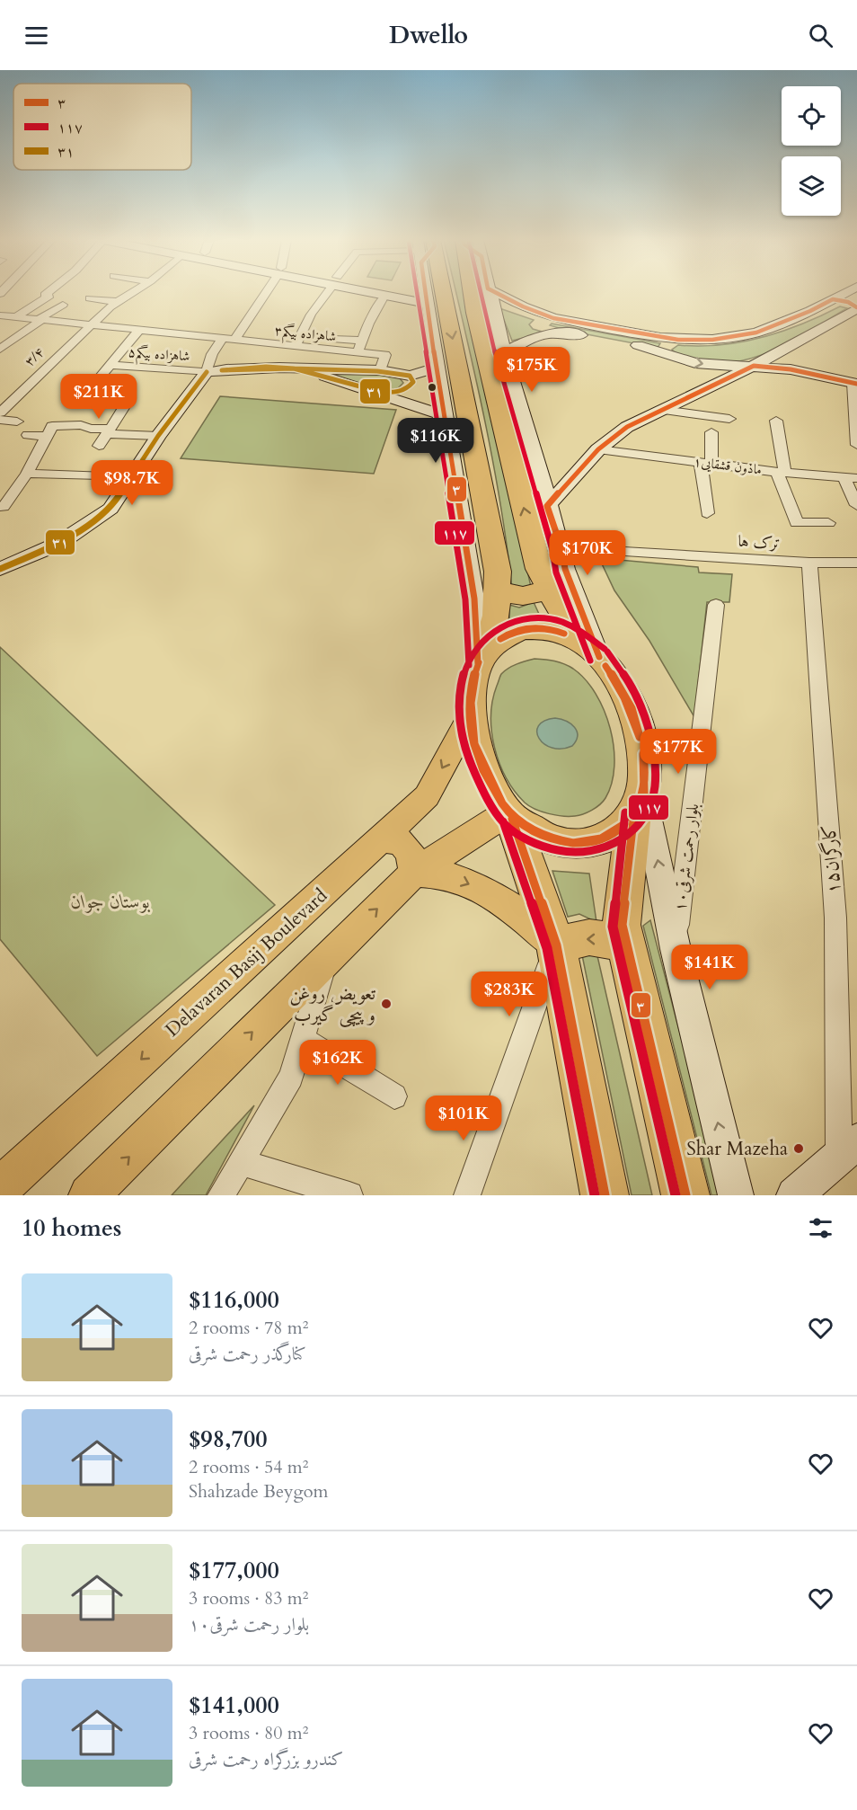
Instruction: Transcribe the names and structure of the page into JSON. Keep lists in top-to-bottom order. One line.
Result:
{"streets":{"main road":["Delavaran Basij Boulevard"],"street":["۳شاهزاده بیگم","شاهزاده بیگم۵","۳/۴","ماذون قشقایی۱","ترک ها","۱۰بلوار رحمت شرقی","۱۵کارگران"]},"crossings":[["۳شاهزاده بیگم","۳/۴"],["ترک ها","۱۵کارگران"]],"parks":["بوستان جوان"],"places":["تعویض روغن و پیچی گیرب","Shar Mazeha"],"lines":["transit line ۳","transit line ۱۱۷","transit line ۳۱"],"legend":["۳","۱۱۷","۳۱"],"page":{"header":"Dwello","price":["$175K","$211K","$116K","$98.7K","$170K","$177K","$141K","$283K","$162K","$101K"],"heading":"10 homes","list":[{"name":"$116,000","note":"2 rooms · 78 m² · کنارگذر رحمت شرقی"},{"name":"$98,700","note":"2 rooms · 54 m² · Shahzade Beygom"},{"name":"$177,000","note":"3 rooms · 83 m² · ۱۰بلوار رحمت شرقی"},{"name":"$141,000","note":"3 rooms · 80 m² · کندرو بزرگراه رحمت شرقی"}]}}
